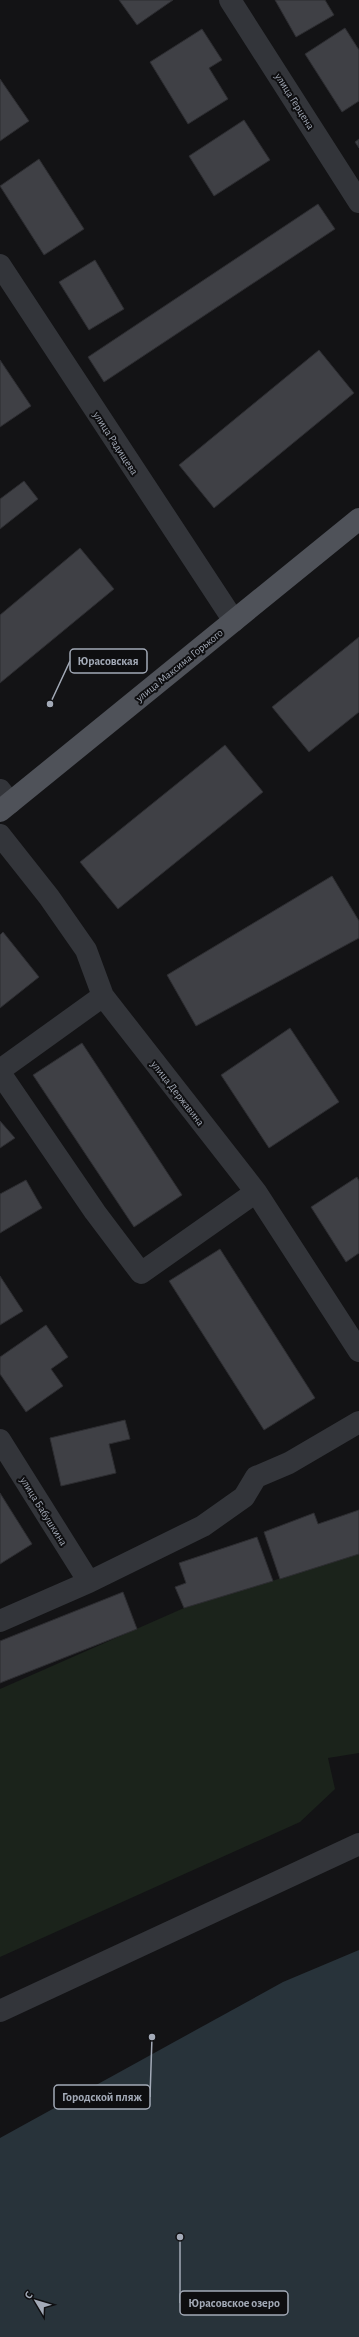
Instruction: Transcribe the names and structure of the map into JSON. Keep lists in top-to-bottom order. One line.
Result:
{"streets":{"main road":["улица Максима Горького"],"street":["улица Герцена","улица Радищева","улица Державина","улица Бабушкина"]},"crossings":[["улица Радищева","улица Максима Горького"]],"places":["Юрасовская","Городской пляж","Юрасовское озеро"],"north":"top left"}
